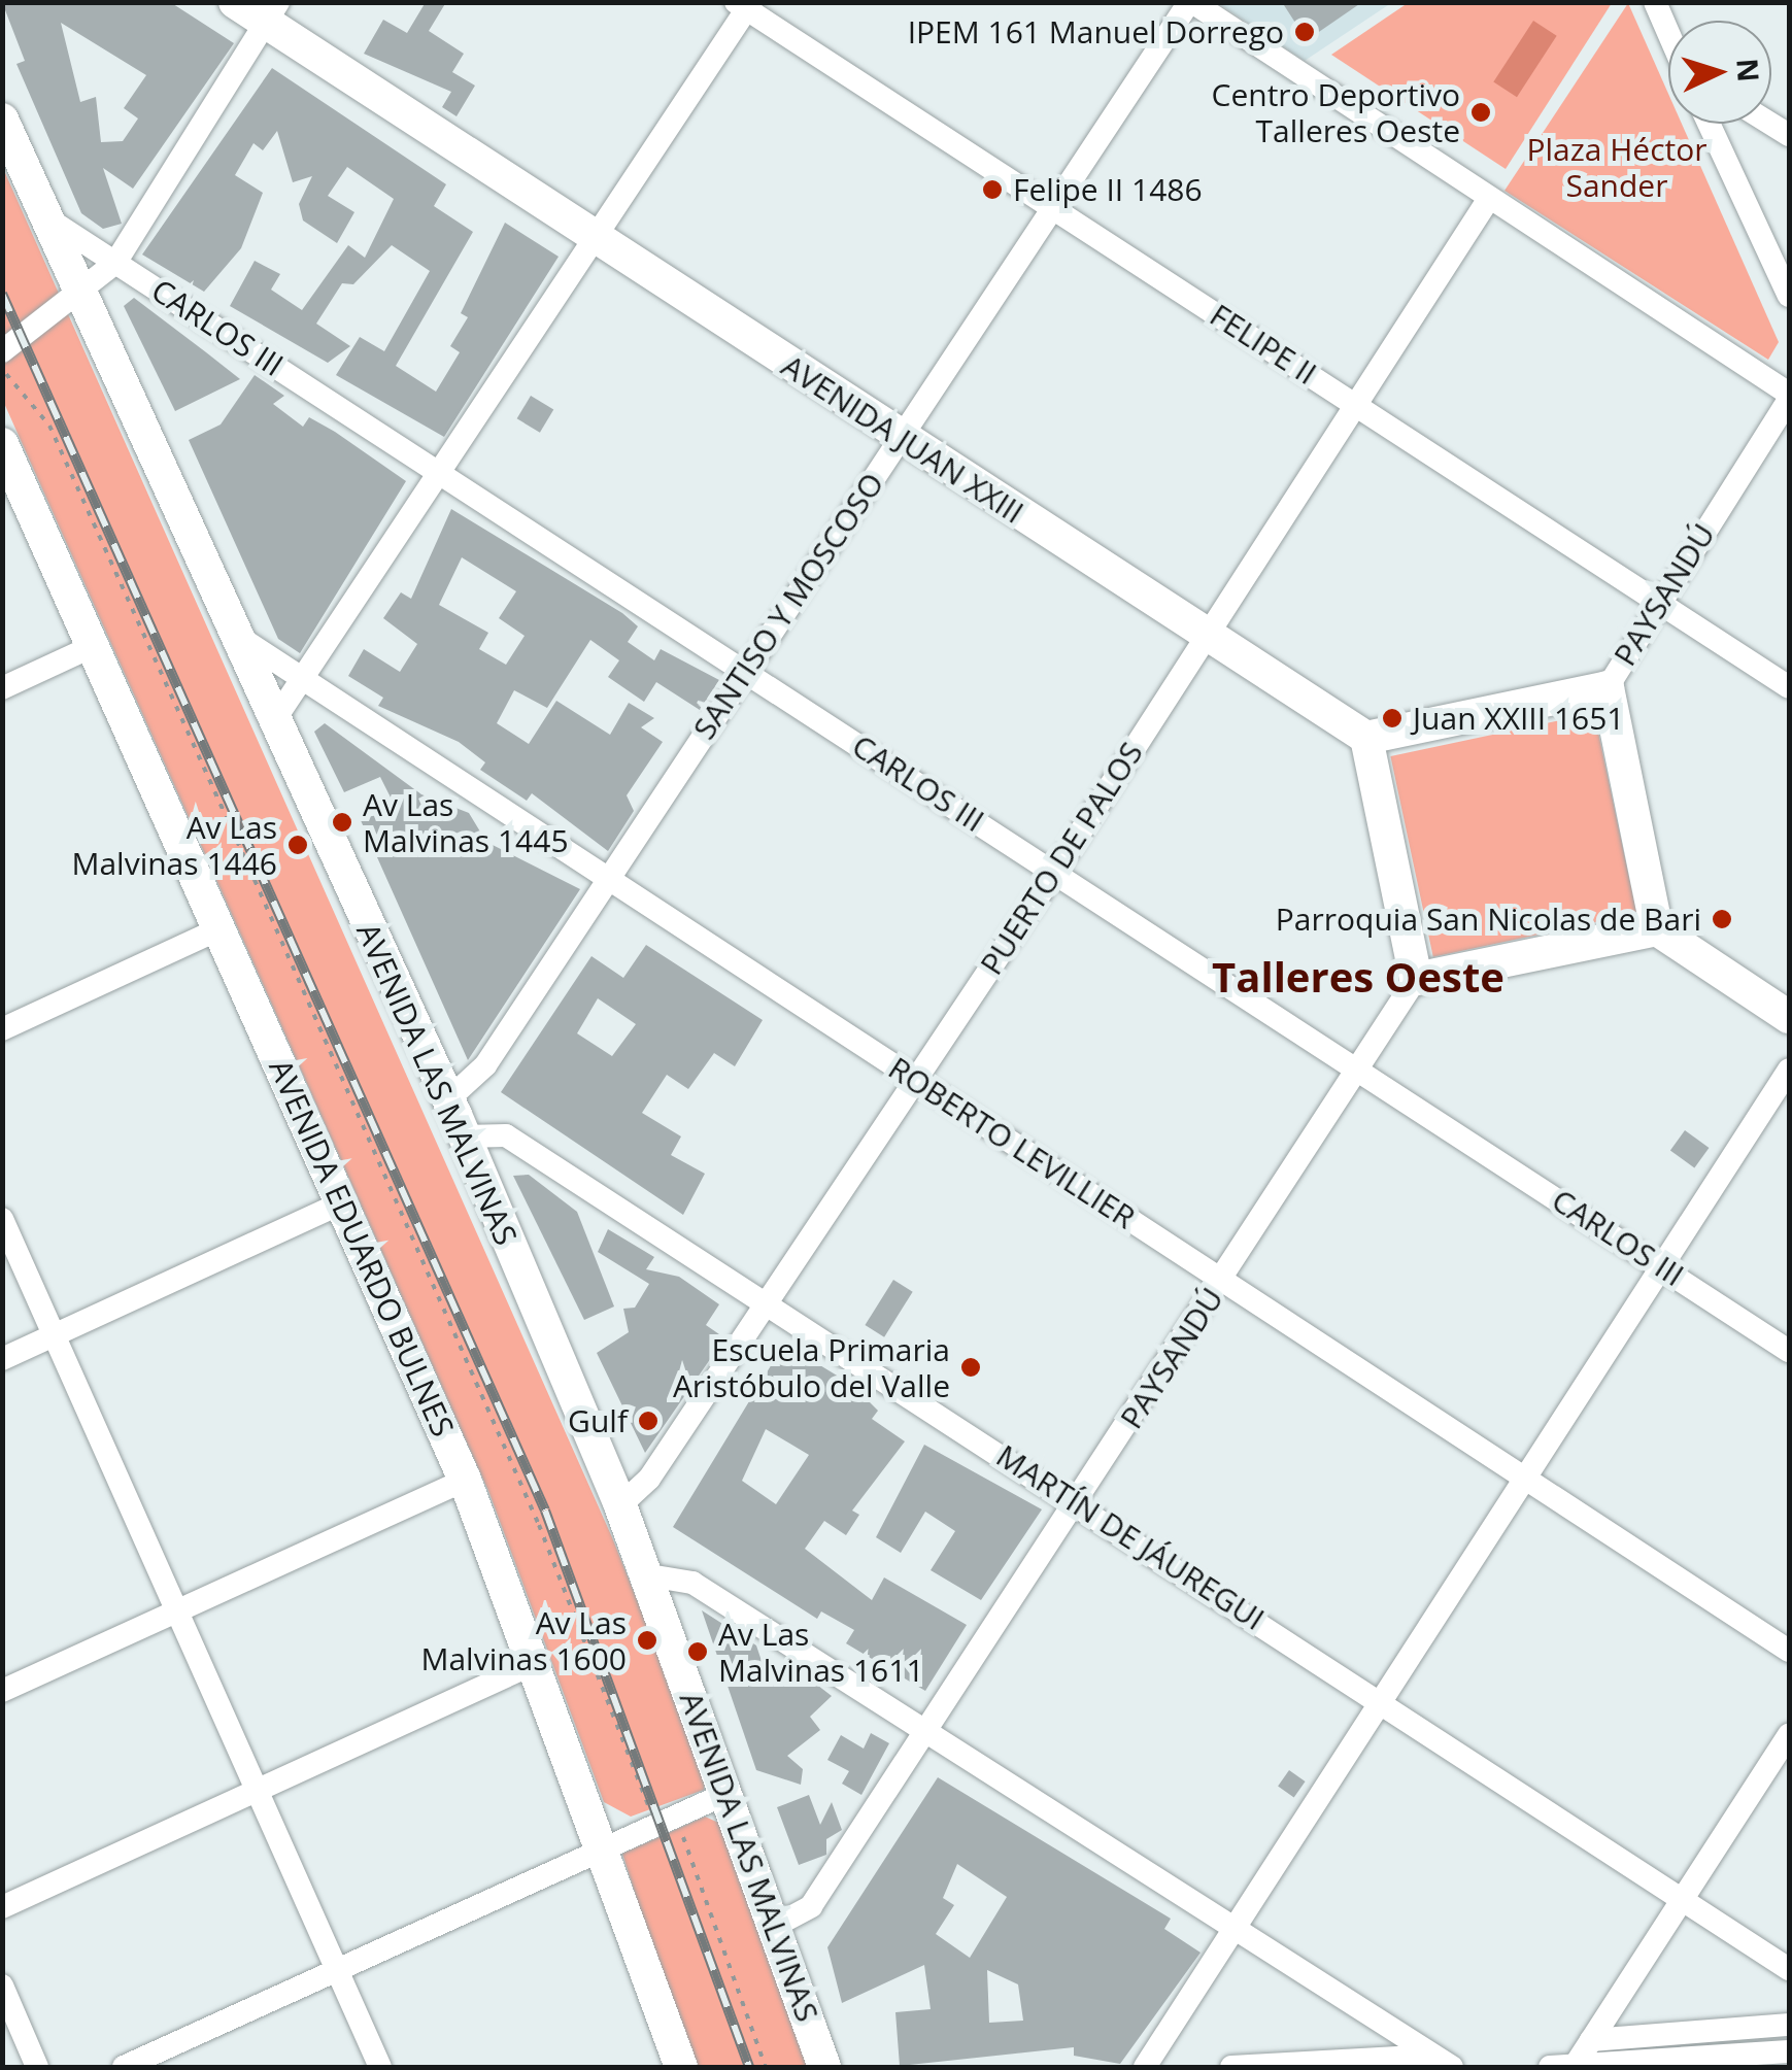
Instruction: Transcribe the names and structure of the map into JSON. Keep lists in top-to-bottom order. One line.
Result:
{"streets":{"main road":["AVENIDA JUAN XXIII","PAYSANDÚ","AVENIDA LAS MALVINAS","AVENIDA EDUARDO BULNES"],"street":["CARLOS III","FELIPE II","SANTISO Y MOSCOSO","PUERTO DE PALOS","ROBERTO LEVILLIER","MARTÍN DE JÁUREGUI"]},"crossings":[["CARLOS III","PAYSANDÚ"],["CARLOS III","SANTISO Y MOSCOSO"],["CARLOS III","PUERTO DE PALOS"],["CARLOS III","AVENIDA LAS MALVINAS"],["FELIPE II","PAYSANDÚ"],["FELIPE II","SANTISO Y MOSCOSO"],["FELIPE II","PUERTO DE PALOS"],["AVENIDA JUAN XXIII","PAYSANDÚ"],["AVENIDA JUAN XXIII","SANTISO Y MOSCOSO"],["AVENIDA JUAN XXIII","PUERTO DE PALOS"],["PAYSANDÚ","AVENIDA LAS MALVINAS"],["PAYSANDÚ","ROBERTO LEVILLIER"],["PAYSANDÚ","MARTÍN DE JÁUREGUI"],["SANTISO Y MOSCOSO","AVENIDA LAS MALVINAS"],["SANTISO Y MOSCOSO","ROBERTO LEVILLIER"],["PUERTO DE PALOS","AVENIDA LAS MALVINAS"],["PUERTO DE PALOS","ROBERTO LEVILLIER"],["PUERTO DE PALOS","MARTÍN DE JÁUREGUI"],["AVENIDA LAS MALVINAS","ROBERTO LEVILLIER"],["AVENIDA LAS MALVINAS","MARTÍN DE JÁUREGUI"]],"districts":["Talleres Oeste"],"parks":["Plaza Héctor Sander"],"places":["IPEM 161 Manuel Dorrego","Centro Deportivo Talleres Oeste","Felipe II 1486","Juan XXIII 1651","Av Las Malvinas 1445","Av Las Malvinas 1446","Parroquia San Nicolas de Bari","Escuela Primaria Aristóbulo del Valle","Gulf","Av Las Malvinas 1600","Av Las Malvinas 1611"],"north":"right"}
